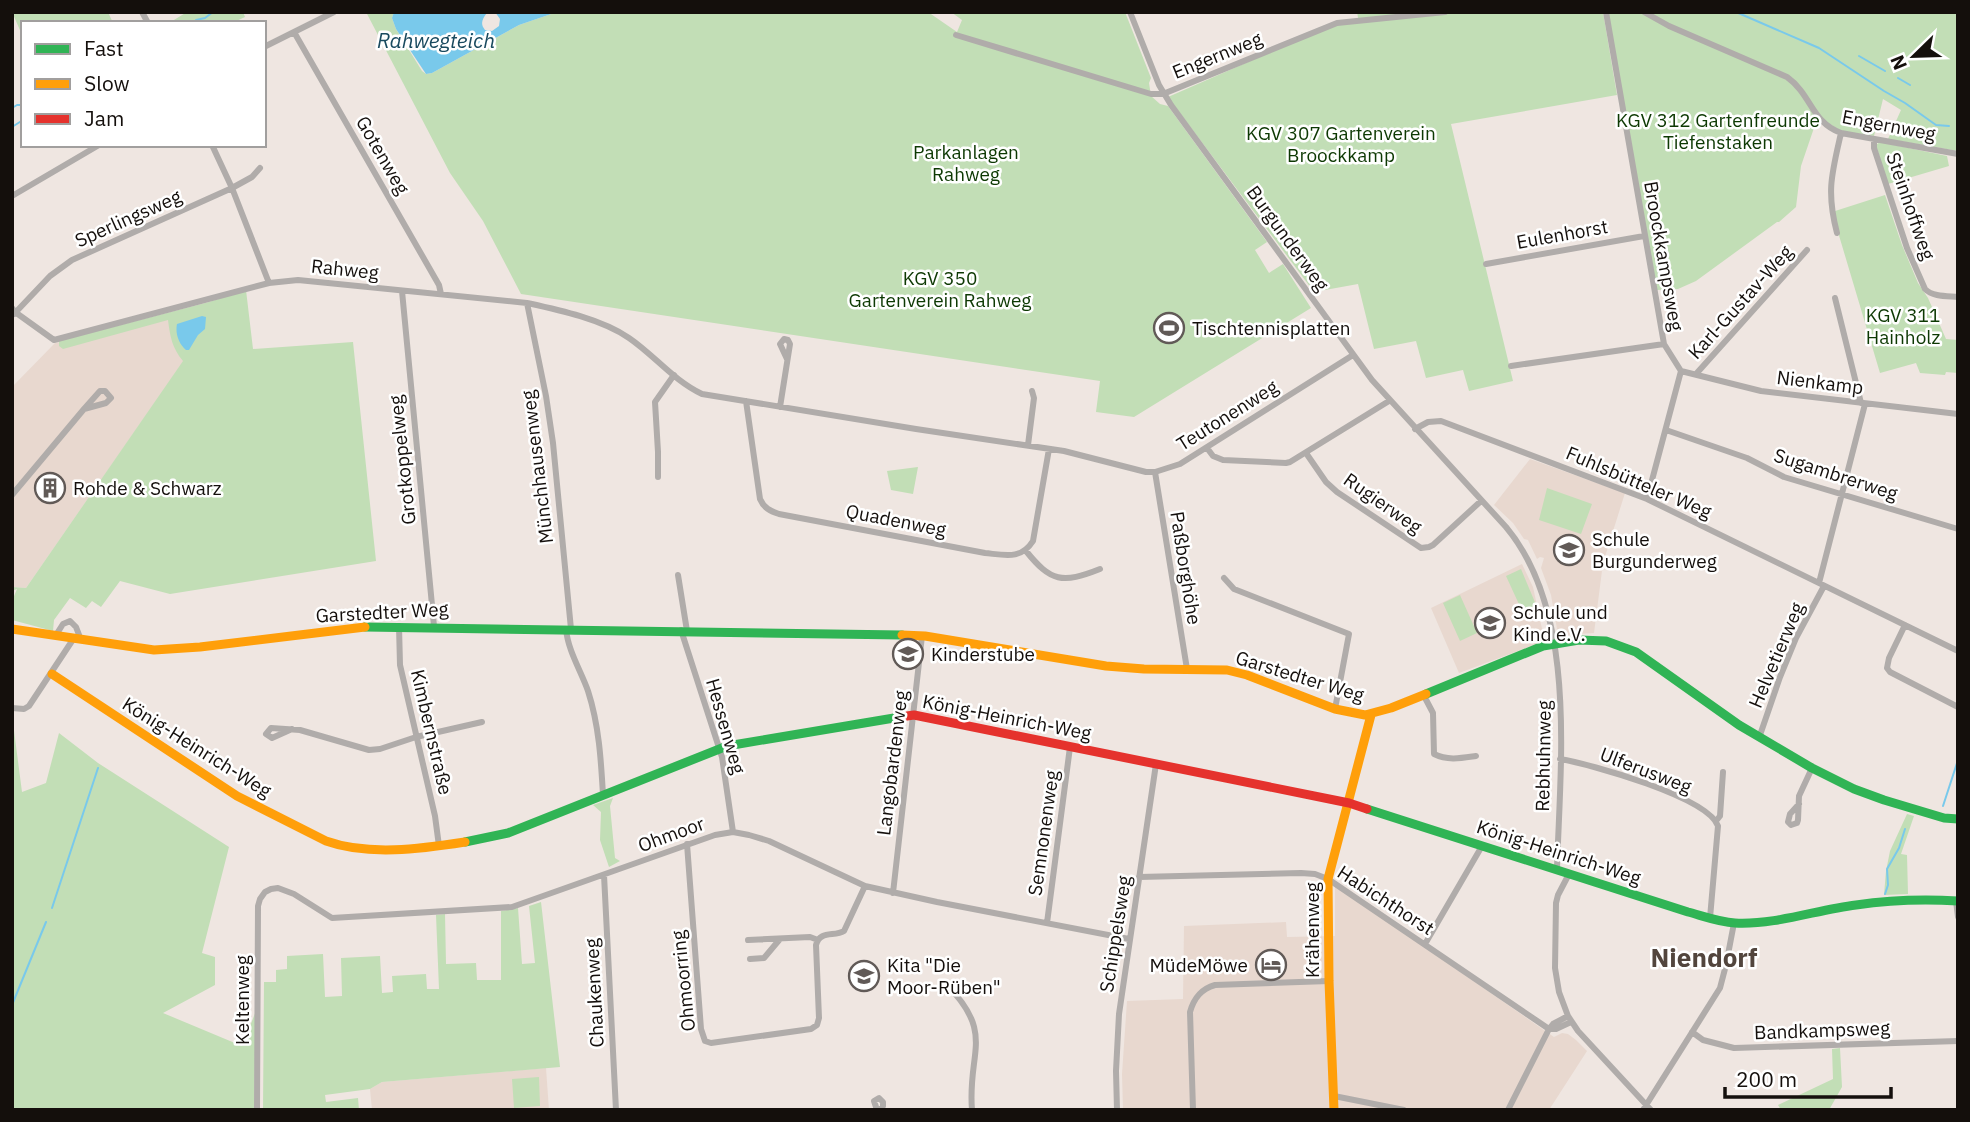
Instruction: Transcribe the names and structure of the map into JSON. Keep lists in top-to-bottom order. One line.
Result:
{"streets":{"street":["Engernweg","Gotenweg","Steinhoffweg","Sperlingsweg","Eulenhorst","Burgunderweg","Broockkampsweg","Rahweg","Karl-Gustav-Weg","Nienkamp","Teutonenweg","Grotkoppelweg","Münchhausenweg","Sugambrerweg","Fuhlsbütteler Weg","Rugierweg","Quadenweg","Paßborghöhe","Garstedter Weg","Helvetierweg","König-Heinrich-Weg","Hessenweg","Kimbernstraße","Rebhuhnweg","Langobardenweg","Ulferusweg","Semnonenweg","Ohmoor","Habichthorst","Krähenweg","Schippelsweg","Ohmoorring","Chaukenweg","Keltenweg","Bandkampsweg"]},"crossings":[["Engernweg","Steinhoffweg"],["Engernweg","Burgunderweg"],["Gotenweg","Rahweg"],["Sperlingsweg","Rahweg"],["Eulenhorst","Broockkampsweg"],["Burgunderweg","Teutonenweg"],["Burgunderweg","Fuhlsbütteler Weg"],["Burgunderweg","Rugierweg"],["Burgunderweg","Garstedter Weg"],["Burgunderweg","Rebhuhnweg"],["Broockkampsweg","Nienkamp"],["Rahweg","Grotkoppelweg"],["Rahweg","Münchhausenweg"],["Karl-Gustav-Weg","Nienkamp"],["Nienkamp","Helvetierweg"],["Teutonenweg","Paßborghöhe"],["Grotkoppelweg","Garstedter Weg"],["Münchhausenweg","Garstedter Weg"],["Münchhausenweg","König-Heinrich-Weg"],["Sugambrerweg","Helvetierweg"],["Fuhlsbütteler Weg","Helvetierweg"],["Paßborghöhe","Garstedter Weg"],["Garstedter Weg","Helvetierweg"],["Garstedter Weg","Hessenweg"],["Garstedter Weg","Kimbernstraße"],["Garstedter Weg","Rebhuhnweg"],["Garstedter Weg","Langobardenweg"],["Garstedter Weg","Krähenweg"],["König-Heinrich-Weg","Hessenweg"],["König-Heinrich-Weg","Kimbernstraße"],["König-Heinrich-Weg","Rebhuhnweg"],["König-Heinrich-Weg","Langobardenweg"],["König-Heinrich-Weg","Ulferusweg"],["König-Heinrich-Weg","Semnonenweg"],["König-Heinrich-Weg","Krähenweg"],["König-Heinrich-Weg","Schippelsweg"],["Hessenweg","Ohmoor"],["Rebhuhnweg","Ulferusweg"],["Langobardenweg","Ohmoor"],["Semnonenweg","Ohmoor"],["Ohmoor","Schippelsweg"],["Ohmoor","Ohmoorring"],["Ohmoor","Chaukenweg"],["Ohmoor","Keltenweg"],["Habichthorst","Krähenweg"],["Habichthorst","Schippelsweg"]],"districts":["Niendorf"],"water":["Rahwegteich"],"parks":["KGV 312 Gartenfreunde Tiefenstaken","KGV 307 Gartenverein Broockkamp","Parkanlagen Rahweg","KGV 350 Gartenverein Rahweg","KGV 311 Hainholz"],"places":{"sports":["Tischtennisplatten"],"building":["Rohde & Schwarz"],"school or university":["Schule Burgunderweg","Schule und Kind e.V.","Kinderstube","Kita \"Die Moor-Rüben\""],"hotel":["MüdeMöwe"]},"legend":["Fast","Slow","Jam"],"scale_bar":"200 m","north":"bottom left"}
